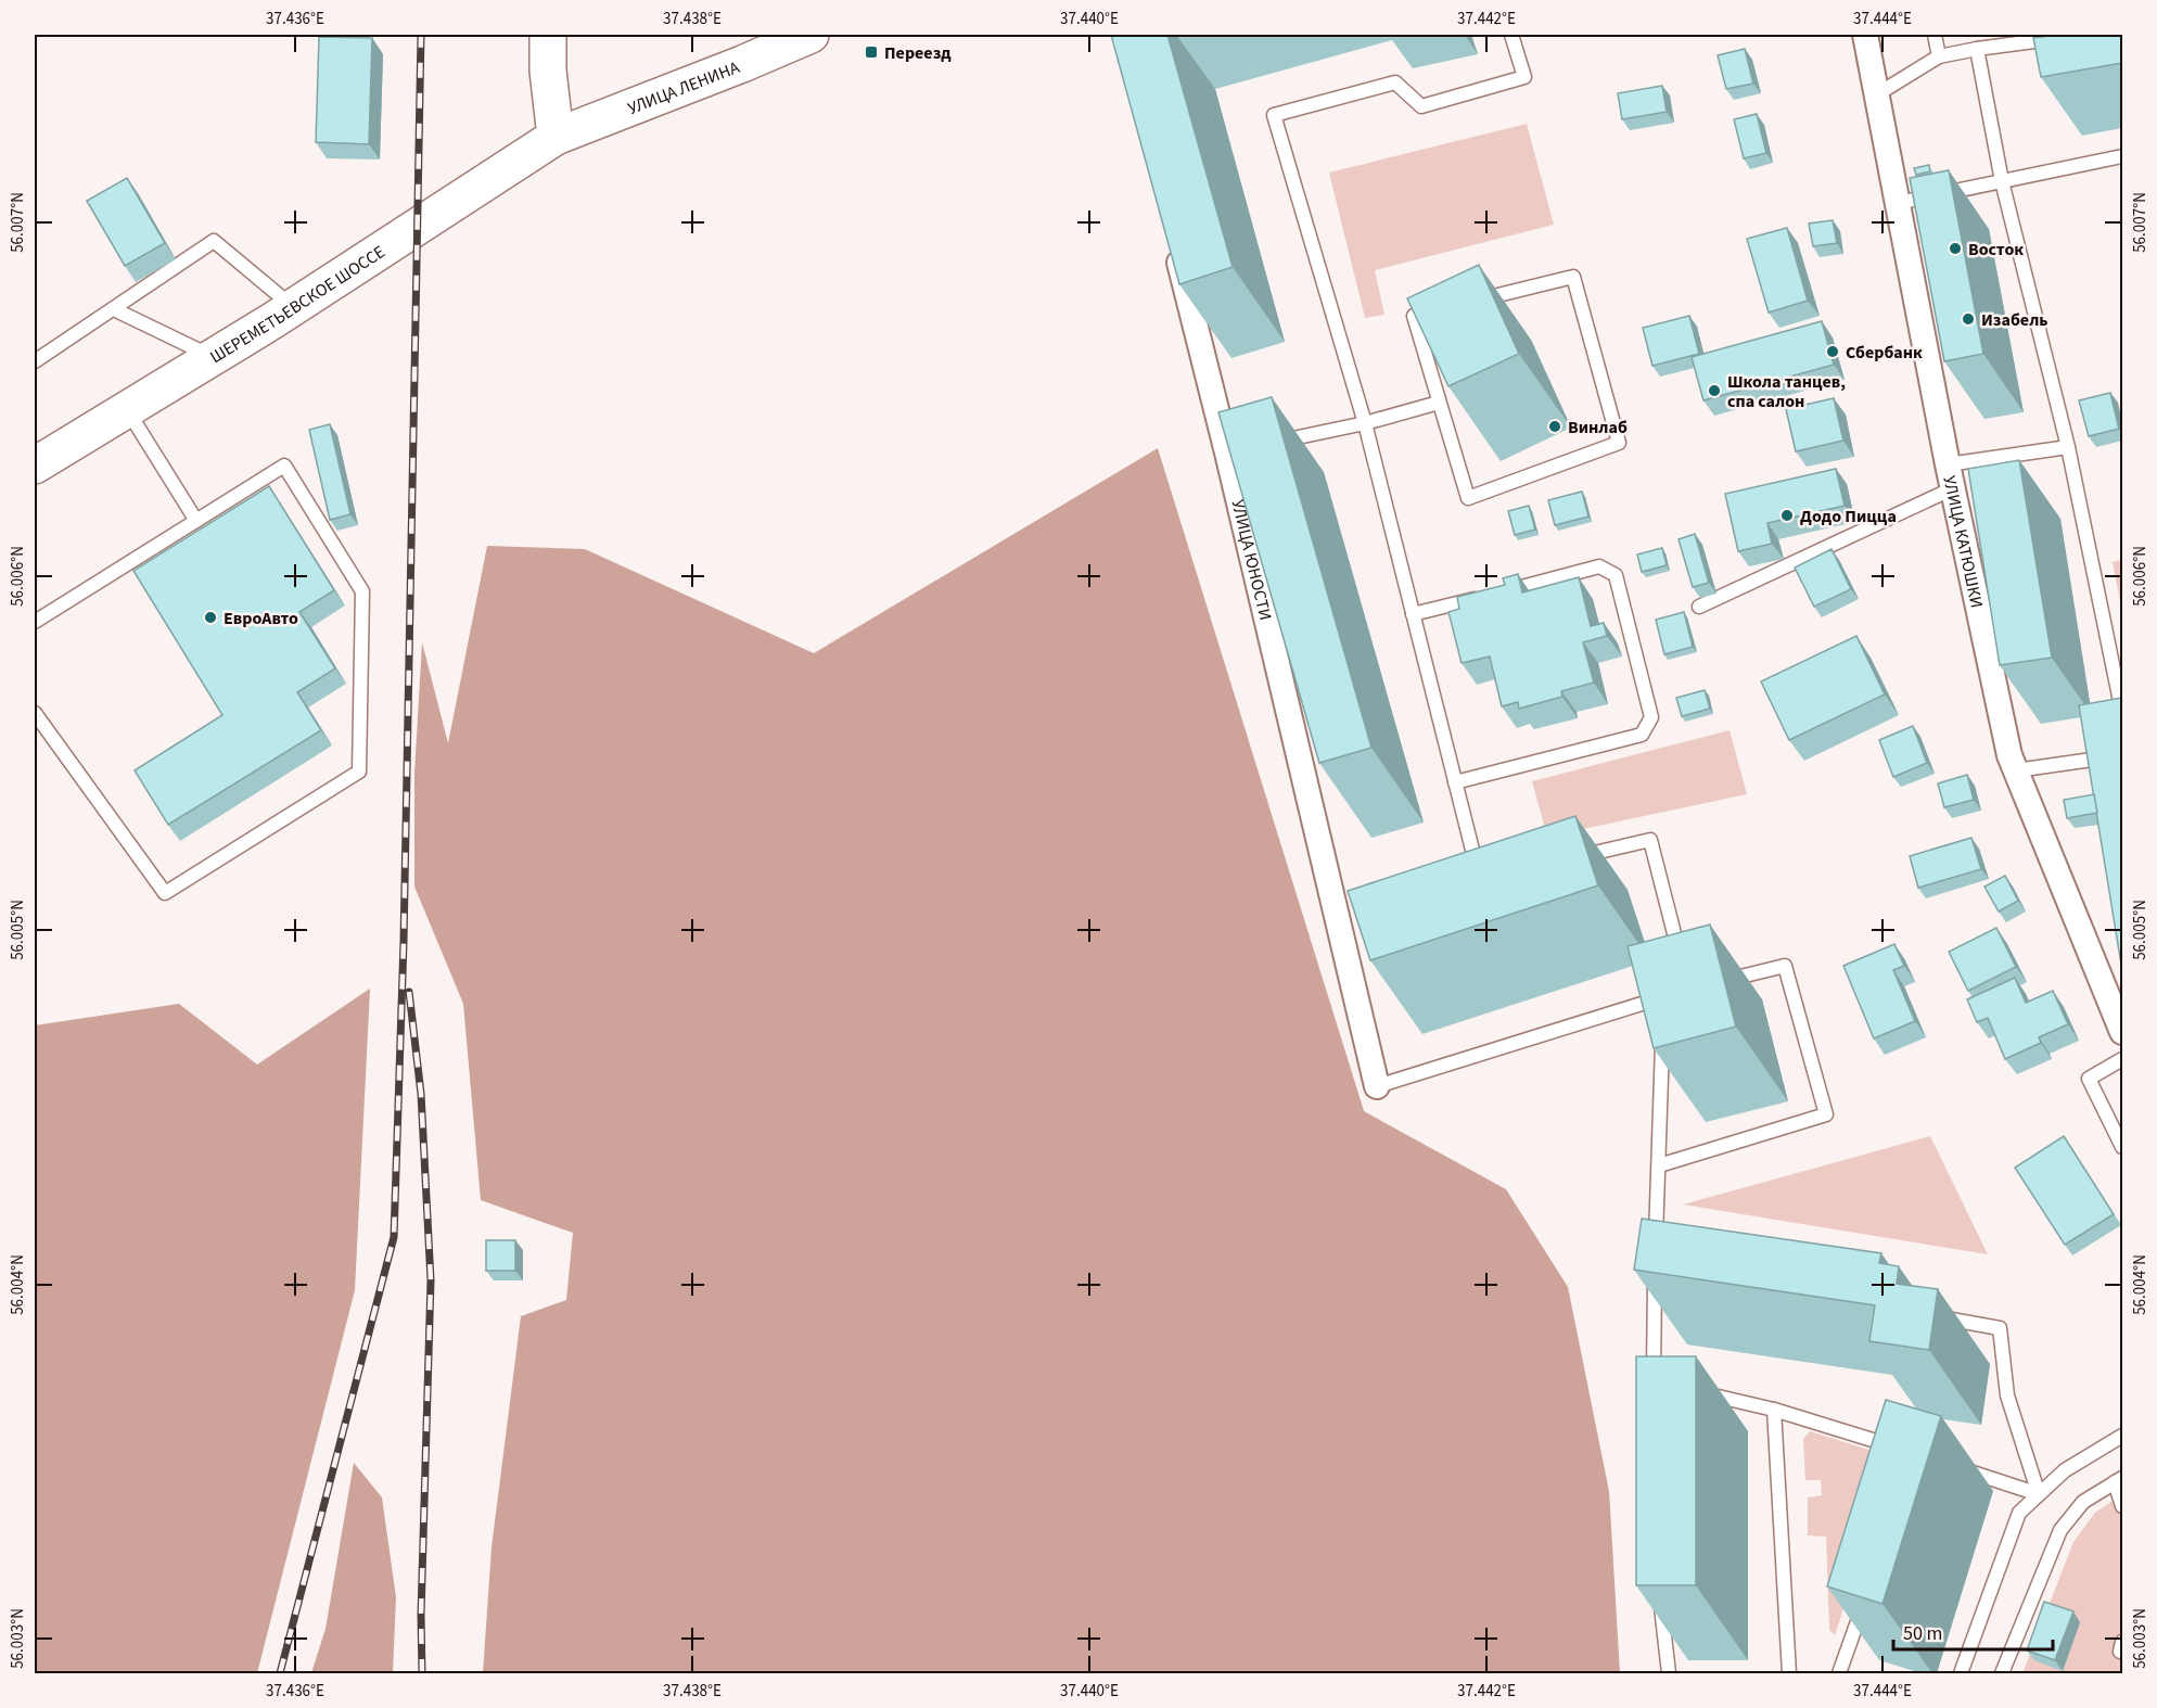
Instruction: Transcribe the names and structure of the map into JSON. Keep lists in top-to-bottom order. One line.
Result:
{"streets":{"main road":["УЛИЦА ЛЕНИНА","ШЕРЕМЕТЬЕВСКОЕ ШОССЕ"],"street":["УЛИЦА КАТЮШКИ","УЛИЦА ЮНОСТИ"]},"crossings":[["УЛИЦА ЛЕНИНА","ШЕРЕМЕТЬЕВСКОЕ ШОССЕ"]],"places":{"transit":["Переезд"],"other":["Восток","Изабель","Сбербанк","Школа танцев, спа салон","Винлаб","Додо Пицца","ЕвроАвто"]},"scale_bar":"50 m","coordinates":["37.436°E","37.438°E","37.440°E","37.442°E","37.444°E","56.007°N","56.006°N","56.005°N","56.004°N","56.003°N"]}
